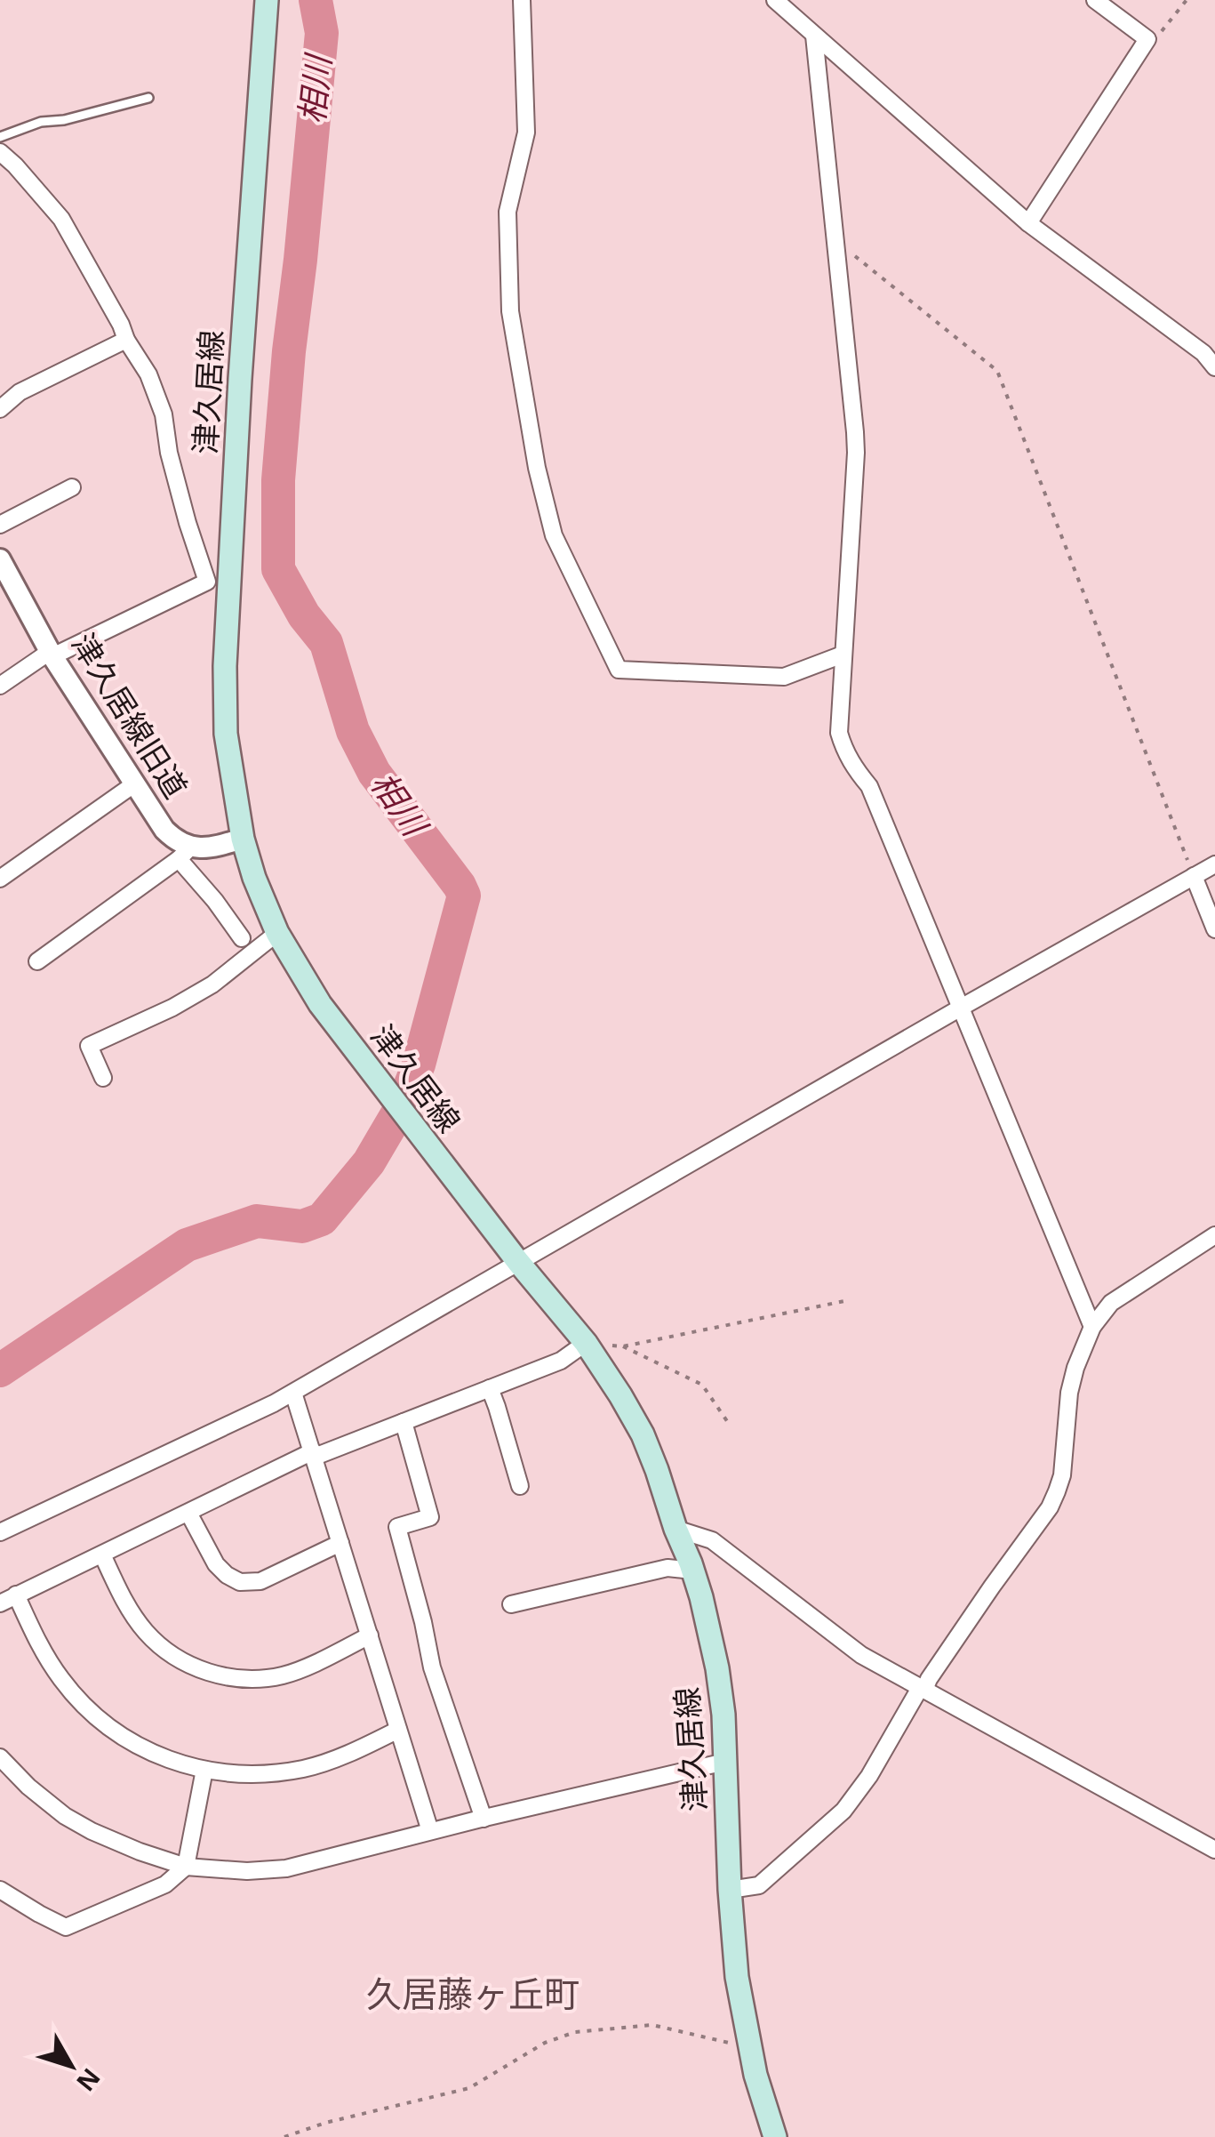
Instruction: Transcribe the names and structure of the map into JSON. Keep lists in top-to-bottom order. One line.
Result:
{"streets":{"main road":["津久居線"],"street":["津久居線旧道"]},"districts":["久居藤ヶ丘町"],"water":["相川"],"north":"bottom right"}
